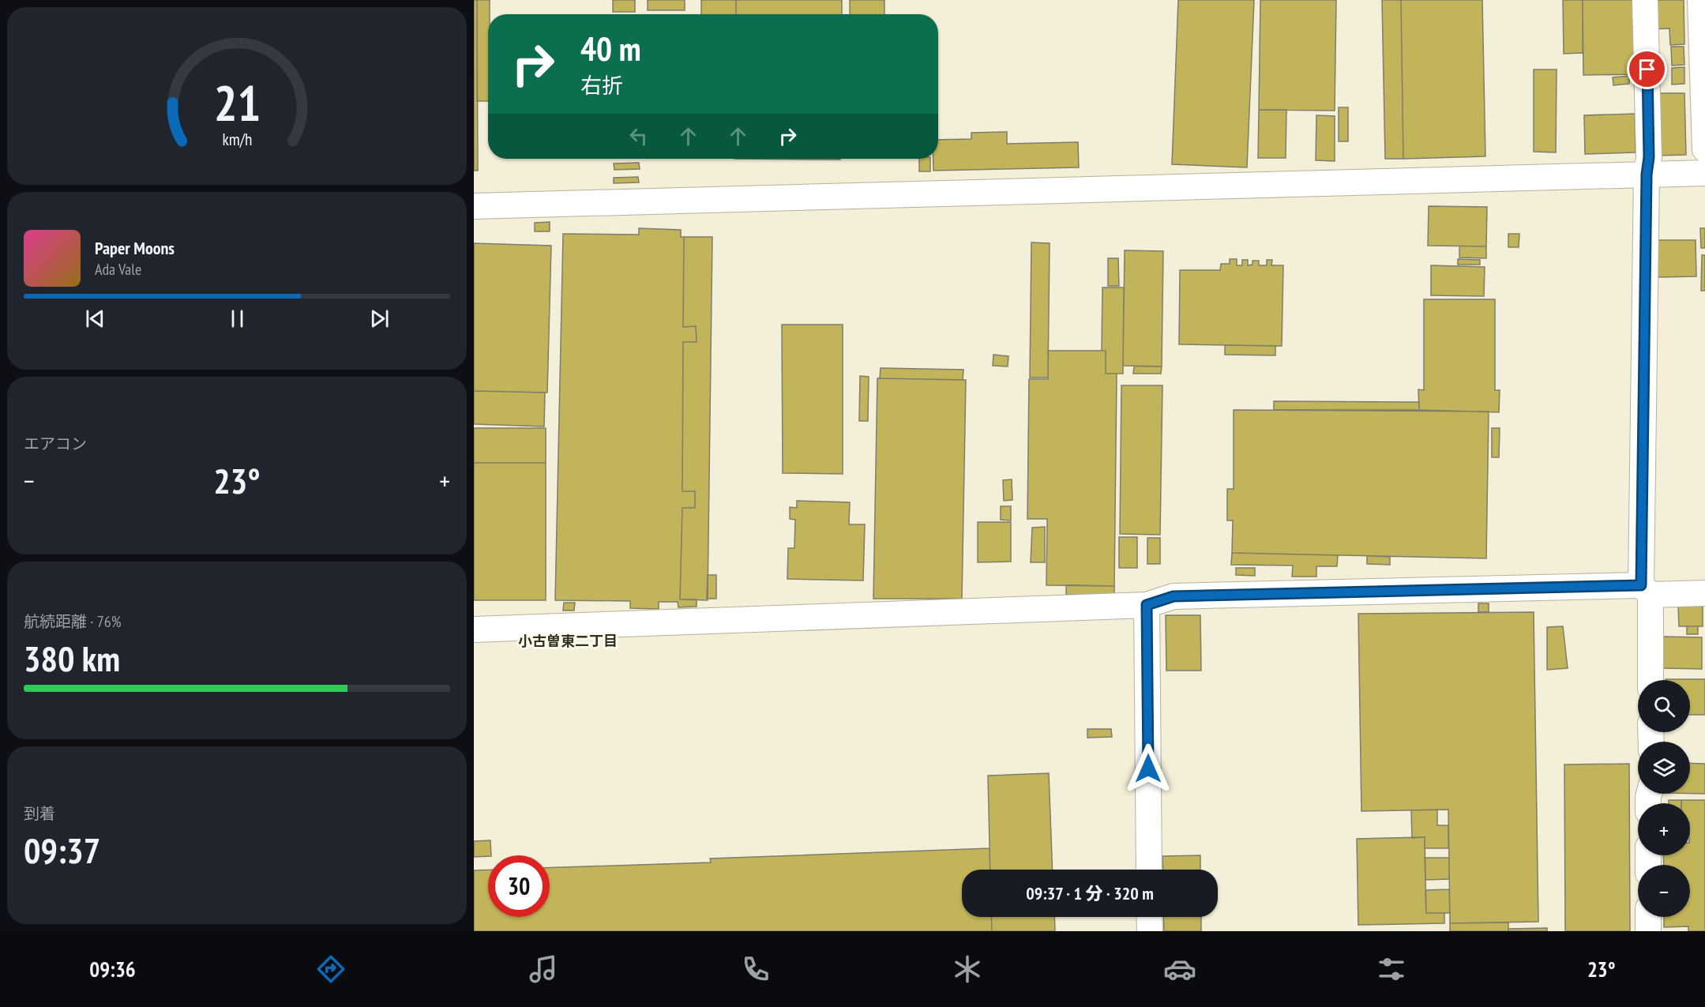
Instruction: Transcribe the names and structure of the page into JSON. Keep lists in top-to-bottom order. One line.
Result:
{"districts":["小古曽東二丁目"],"page":{"turn":["40 m","右折"],"song":["Paper Moons","Ada Vale"],"tile":["エアコン",["航続距離 · 76%","380 km"],["到着","09:37"]],"heat":["−","23°","+"],"map_buttons":["+","−"],"limit":"30","trip":"09:37 · 1 分 · 320 m","tabs":["09:36","23°"],"gauge":["21","km/h"]}}
